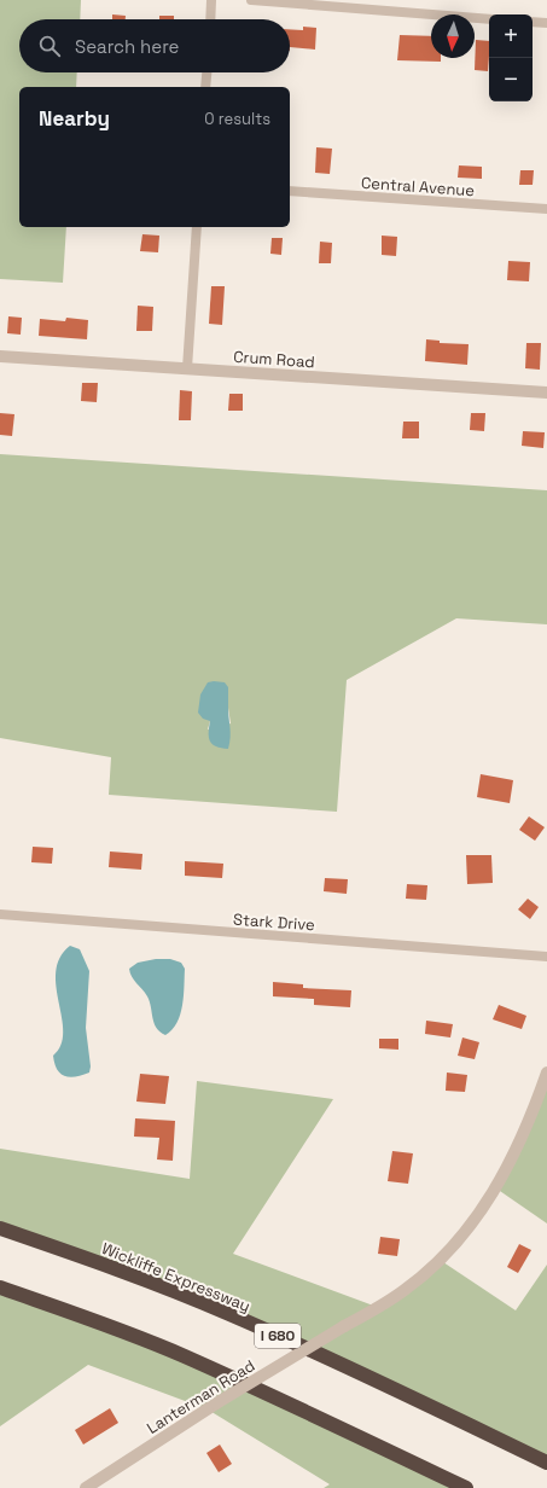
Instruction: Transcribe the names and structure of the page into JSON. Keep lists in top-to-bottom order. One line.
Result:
{"streets":{"highway":["Wickliffe Expressway","I 680"],"street":["Central Avenue","Crum Road","Stark Drive","Lanterman Road"]},"north":"bottom","page":{"map_buttons":["+","−"],"search":"Search here","heading":["Nearby","0 results"]}}
